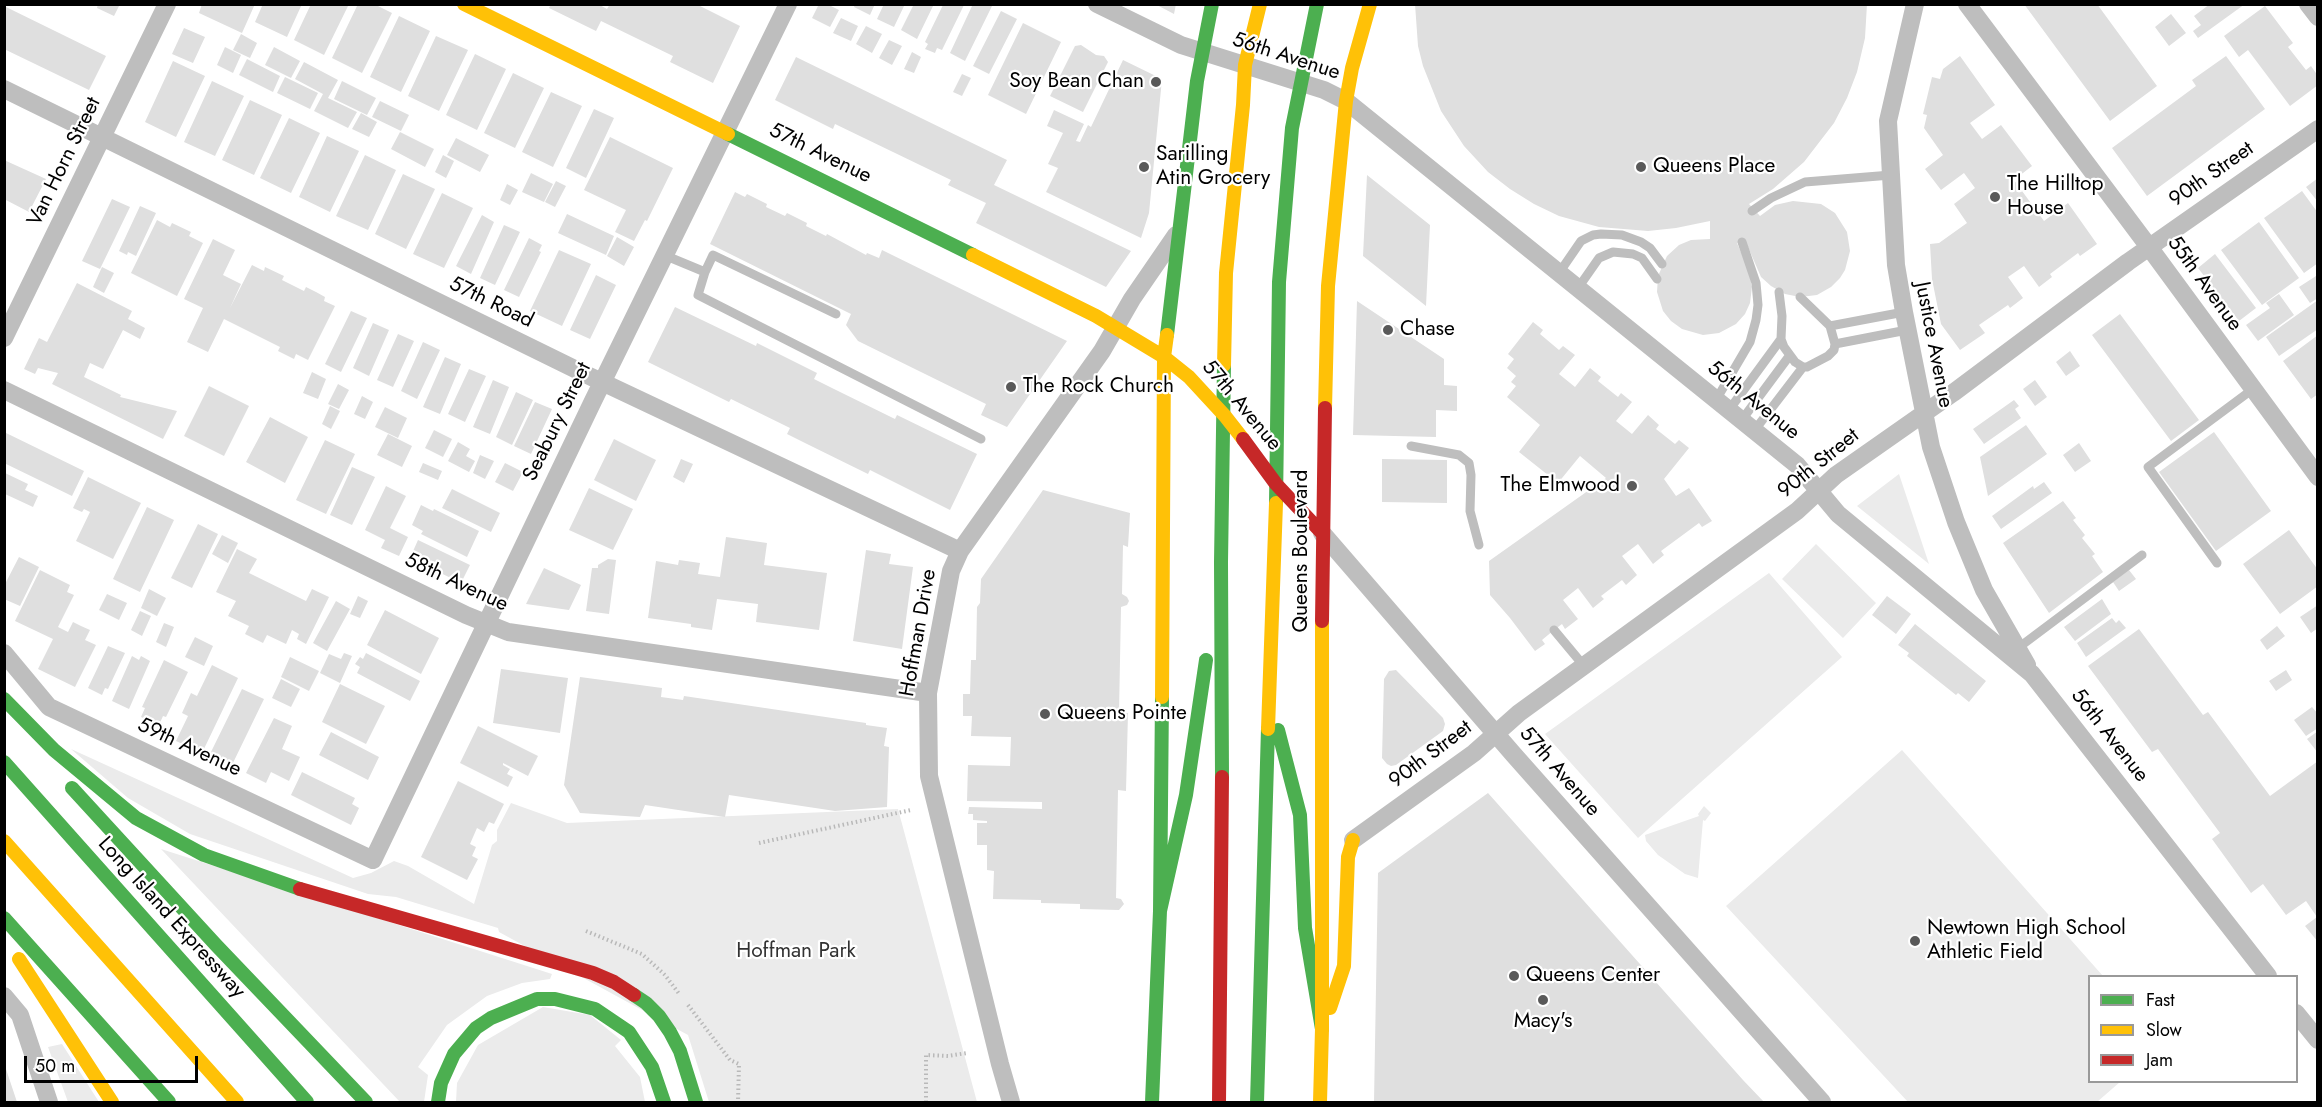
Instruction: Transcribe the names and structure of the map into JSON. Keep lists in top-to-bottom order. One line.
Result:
{"streets":{"main road":["57th Avenue","Queens Boulevard","Long Island Expressway"],"street":["56th Avenue","Van Horn Street","90th Street","55th Avenue","57th Road","Justice Avenue","Seabury Street","58th Avenue","Hoffman Drive","59th Avenue"]},"crossings":[["56th Avenue","90th Street"],["56th Avenue","Justice Avenue"],["56th Avenue","Queens Boulevard"],["57th Avenue","90th Street"],["57th Avenue","Seabury Street"],["57th Avenue","Queens Boulevard"],["57th Avenue","Hoffman Drive"],["Van Horn Street","57th Road"],["90th Street","55th Avenue"],["90th Street","Justice Avenue"],["57th Road","Seabury Street"],["57th Road","Hoffman Drive"],["Seabury Street","58th Avenue"],["Seabury Street","59th Avenue"],["58th Avenue","Hoffman Drive"]],"parks":["Hoffman Park"],"places":["Soy Bean Chan","Sarilling Atin Grocery","Queens Place","The Hilltop House","Chase","The Rock Church","The Elmwood","Queens Pointe","Newtown High School Athletic Field","Queens Center","Macy's"],"legend":["Fast","Slow","Jam"],"scale_bar":"50 m"}
